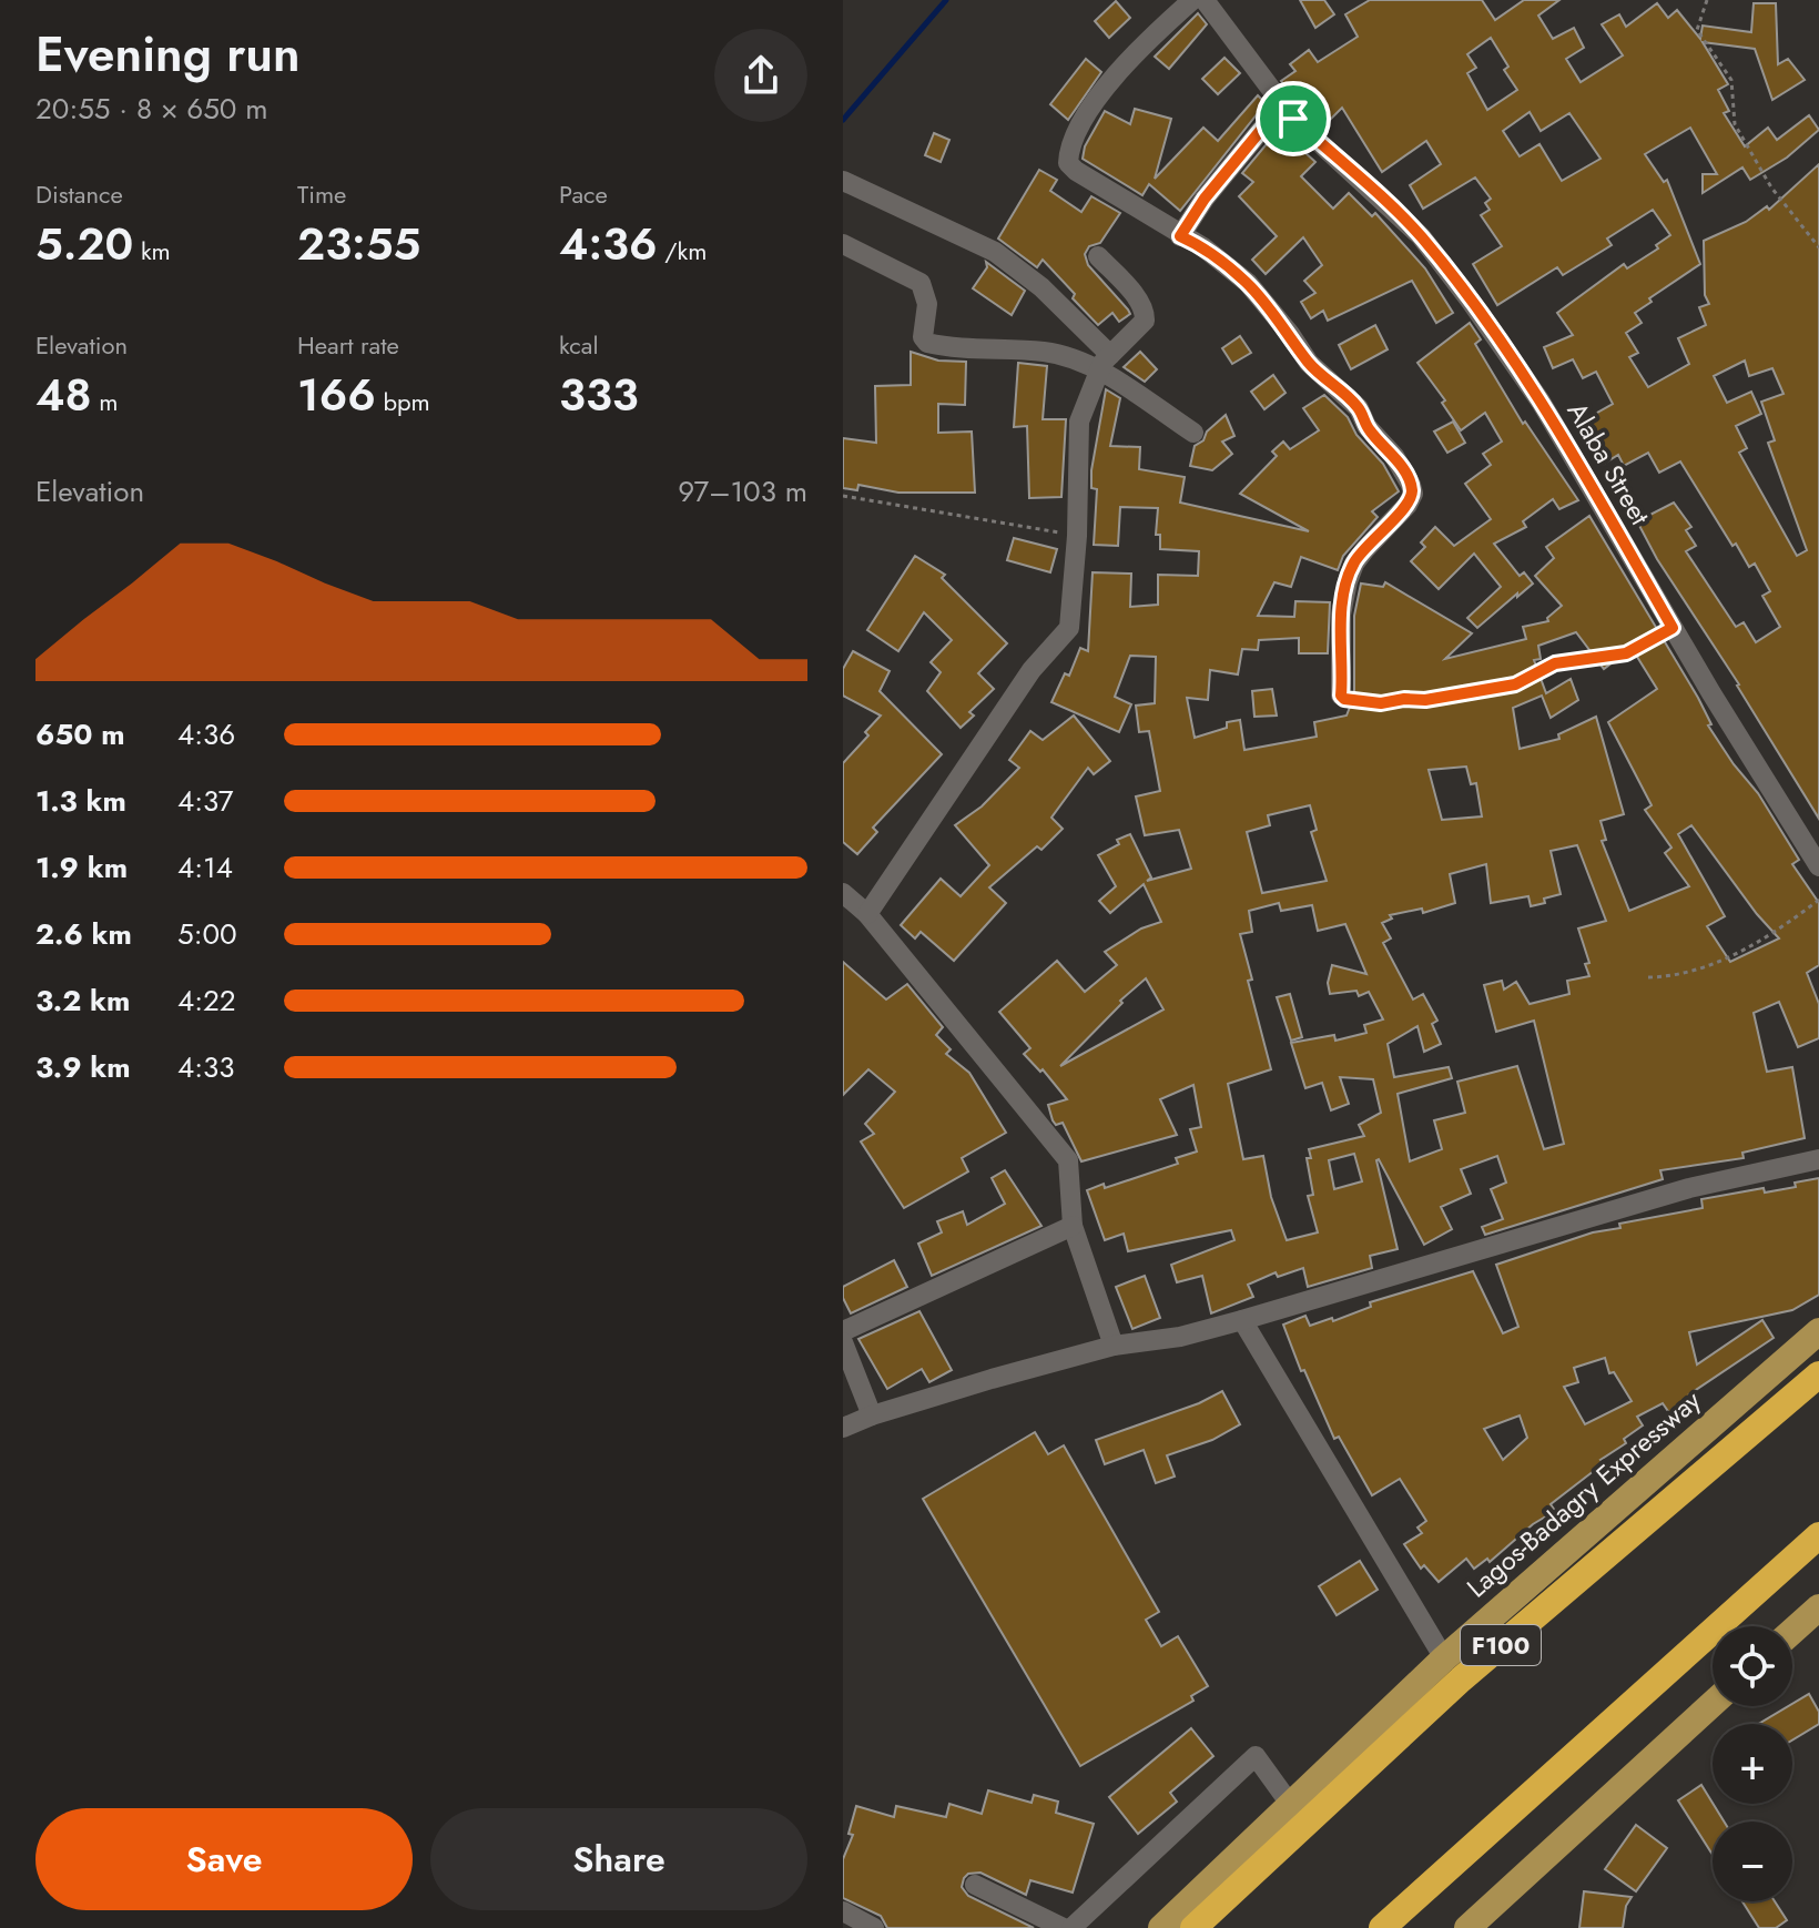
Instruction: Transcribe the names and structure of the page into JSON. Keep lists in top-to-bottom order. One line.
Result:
{"streets":{"highway":["F100"],"main road":["Lagos-Badagry Expressway"],"street":["Alaba Street"]},"page":{"heading":["Evening run","20:55 · 8 × 650 m"],"stats":[["Distance","5.20 km"],["Time","23:55"],["Pace","4:36 /km"],["Elevation","48 m"],["Heart rate","166 bpm"],["kcal","333"]],"chart":["Elevation","97–103 m"],"list":[{"name":"650 m","note":"4:36"},{"name":"1.3 km","note":"4:37"},{"name":"1.9 km","note":"4:14"},{"name":"2.6 km","note":"5:00"},{"name":"3.2 km","note":"4:22"},{"name":"3.9 km","note":"4:33"}],"map_buttons":["+","−"],"buttons":["Save","Share"]}}
